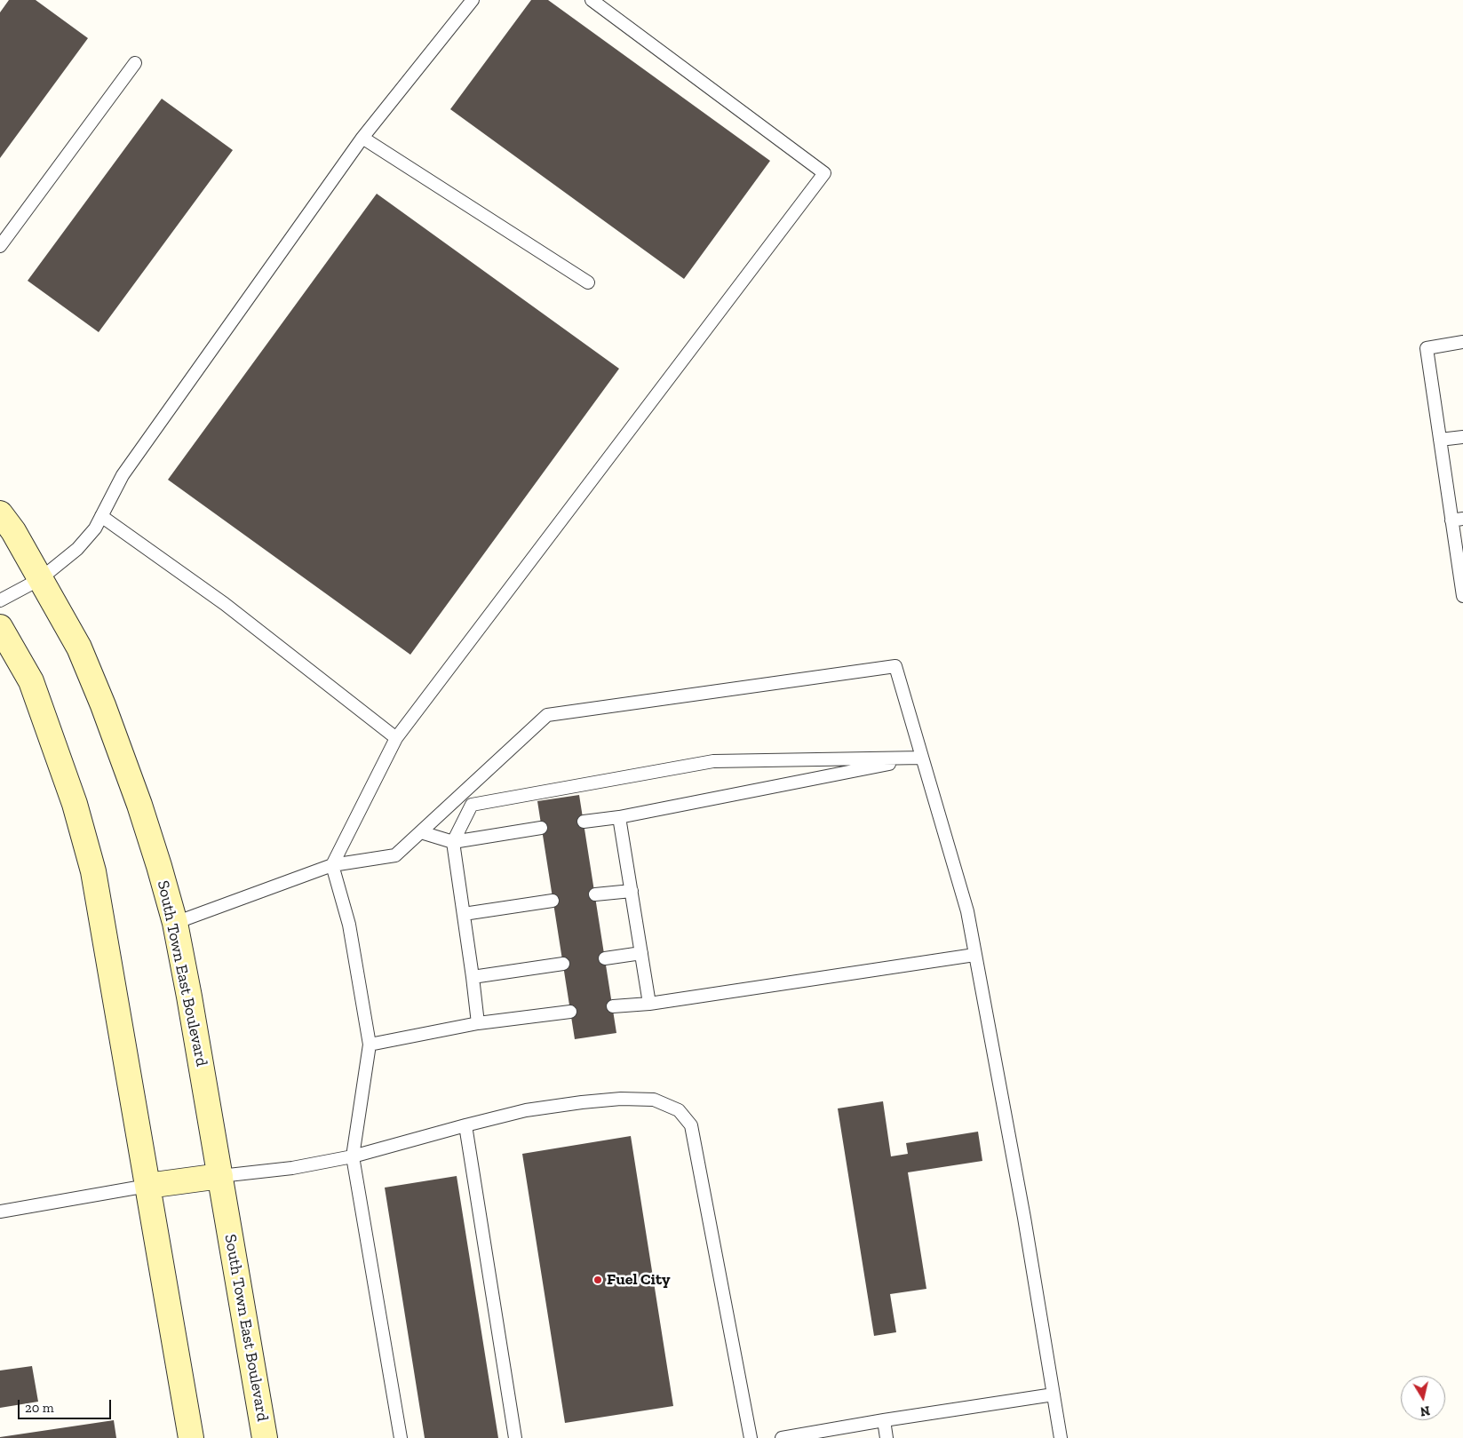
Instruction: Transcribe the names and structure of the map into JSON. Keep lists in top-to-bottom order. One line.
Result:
{"streets":{"main road":["South Town East Boulevard"]},"places":["Fuel City"],"scale_bar":"20 m","north":"bottom"}
